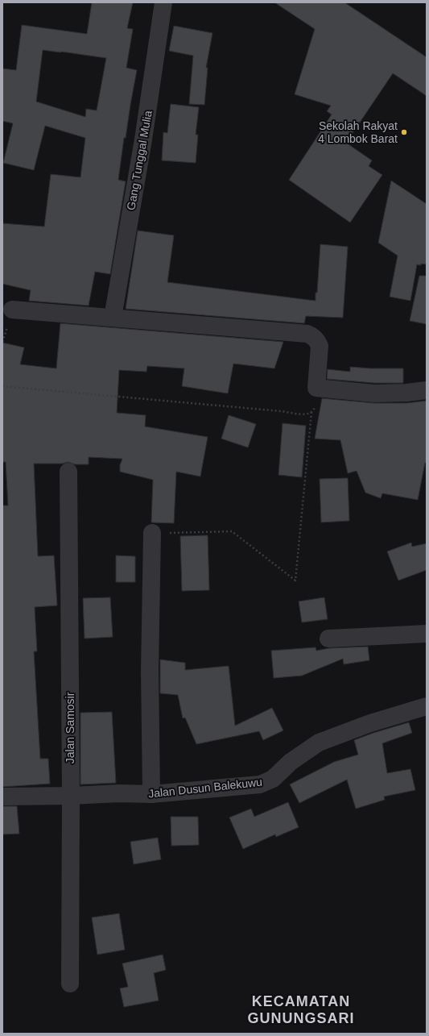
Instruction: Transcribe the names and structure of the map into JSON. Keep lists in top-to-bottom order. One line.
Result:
{"streets":{"street":["Gang Tunggal Mulia","Jalan Samosir","Jalan Dusun Balekuwu"]},"crossings":[["Jalan Samosir","Jalan Dusun Balekuwu"]],"districts":["KECAMATAN GUNUNGSARI"],"places":["Sekolah Rakyat 4 Lombok Barat"]}
